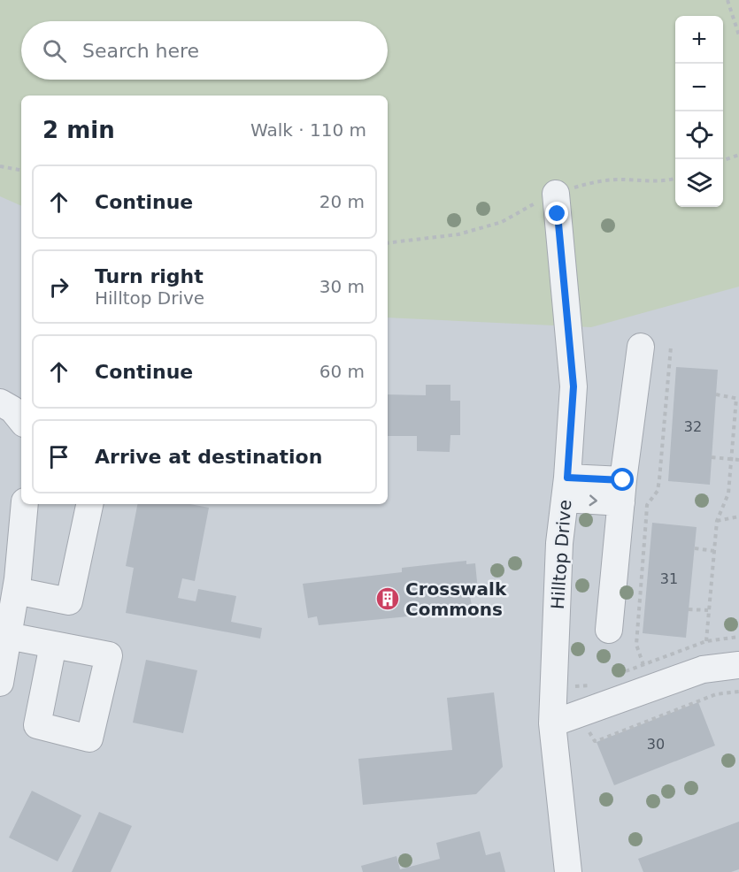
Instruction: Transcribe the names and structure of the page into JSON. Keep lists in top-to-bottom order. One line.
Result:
{"streets":{"street":["Hilltop Drive"]},"places":{"building":["Crosswalk Commons"]},"house_numbers":["32","31","30"],"page":{"map_buttons":["+","−"],"search":"Search here","heading":["2 min","Walk · 110 m"],"list":[["Continue","20 m"],["Turn right","Hilltop Drive","30 m"],["Continue","60 m"],"Arrive at destination"]}}
